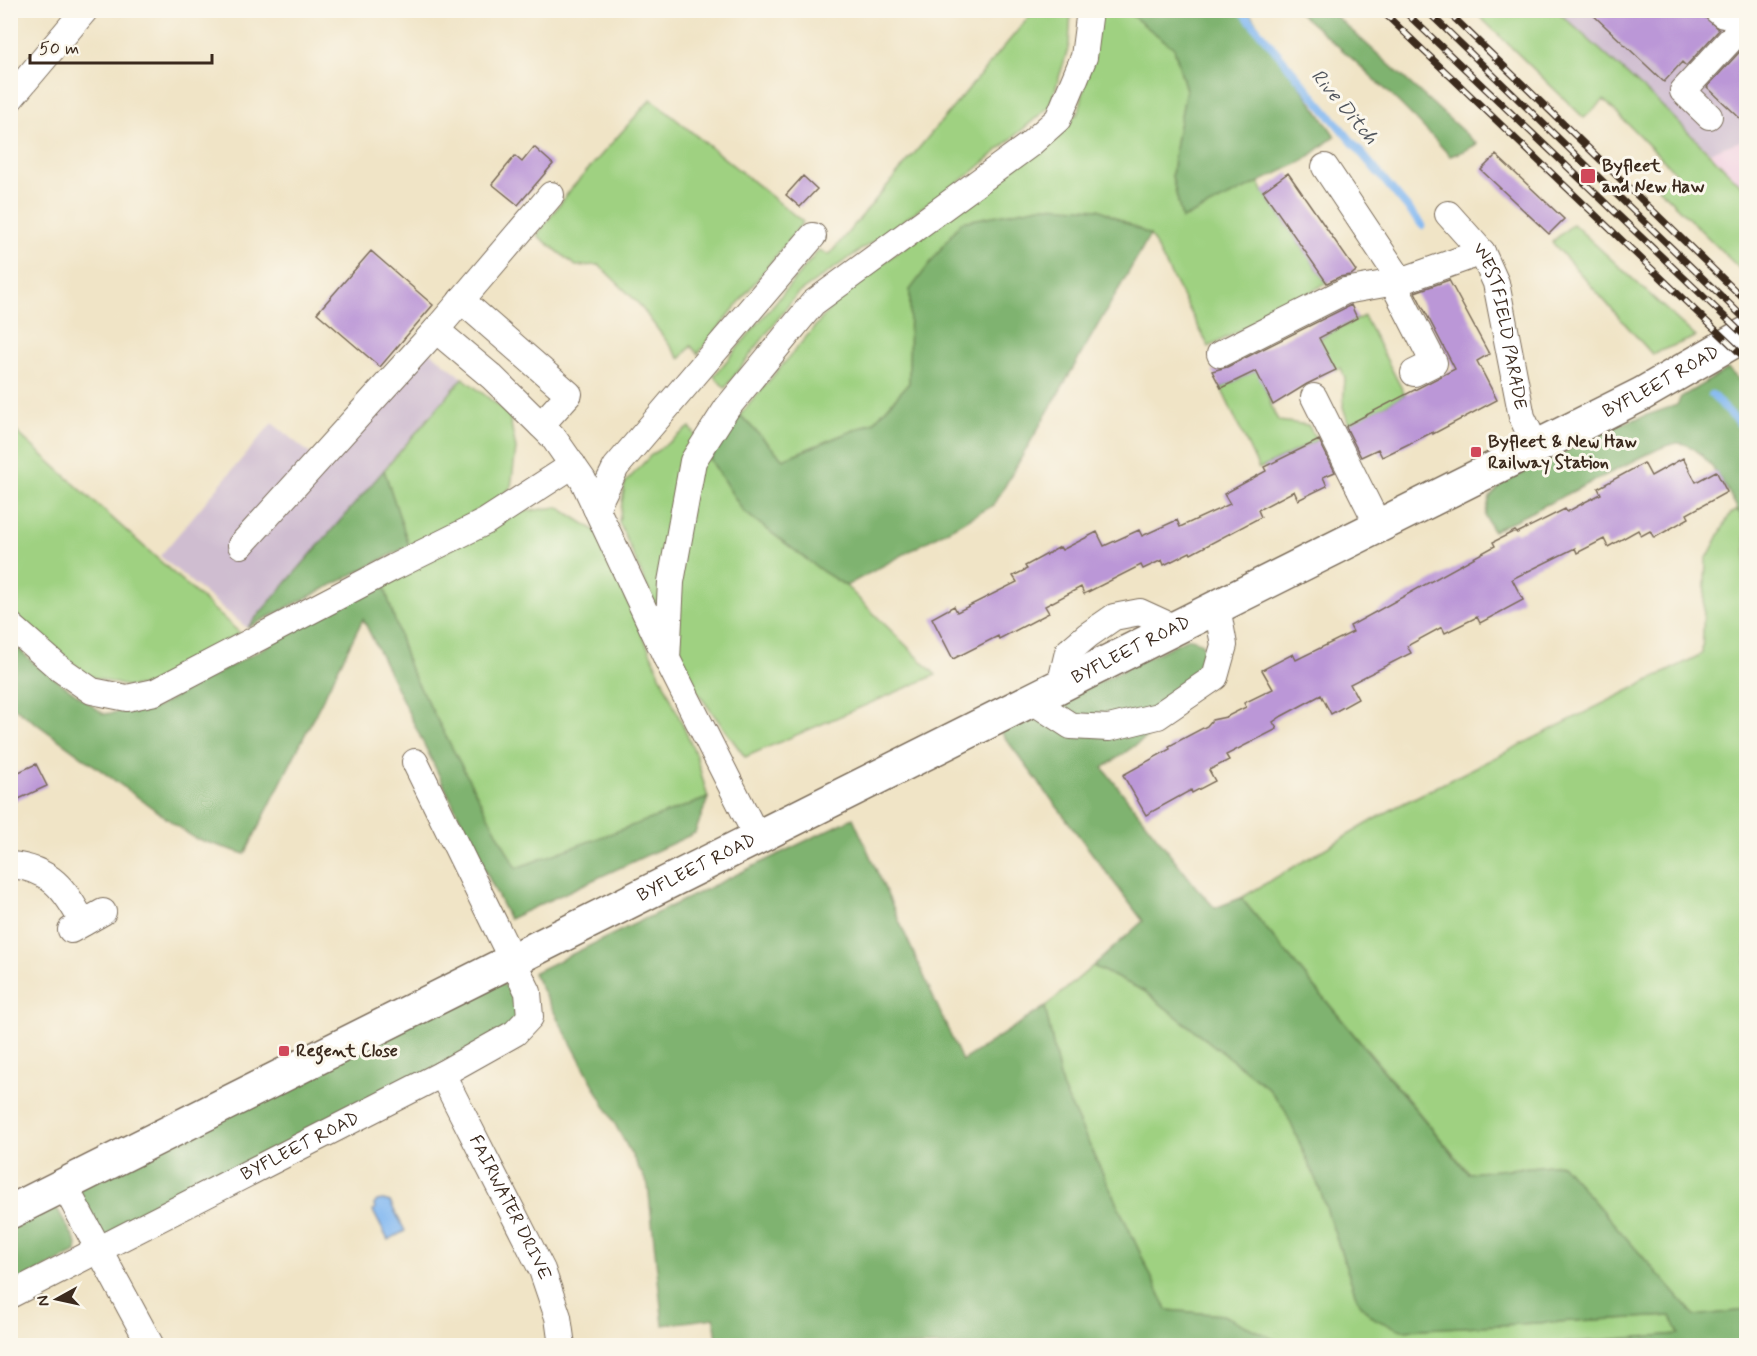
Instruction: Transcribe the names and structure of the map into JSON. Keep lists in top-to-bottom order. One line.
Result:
{"streets":{"main road":["BYFLEET ROAD"],"street":["WESTFIELD PARADE","FAIRWATER DRIVE"]},"crossings":[["WESTFIELD PARADE","BYFLEET ROAD"],["BYFLEET ROAD","FAIRWATER DRIVE"]],"water":["Rive Ditch"],"places":{"transit":["Byfleet and New Haw","Byfleet & New Haw Railway Station","Regent Close"]},"scale_bar":"50 m","north":"left"}
